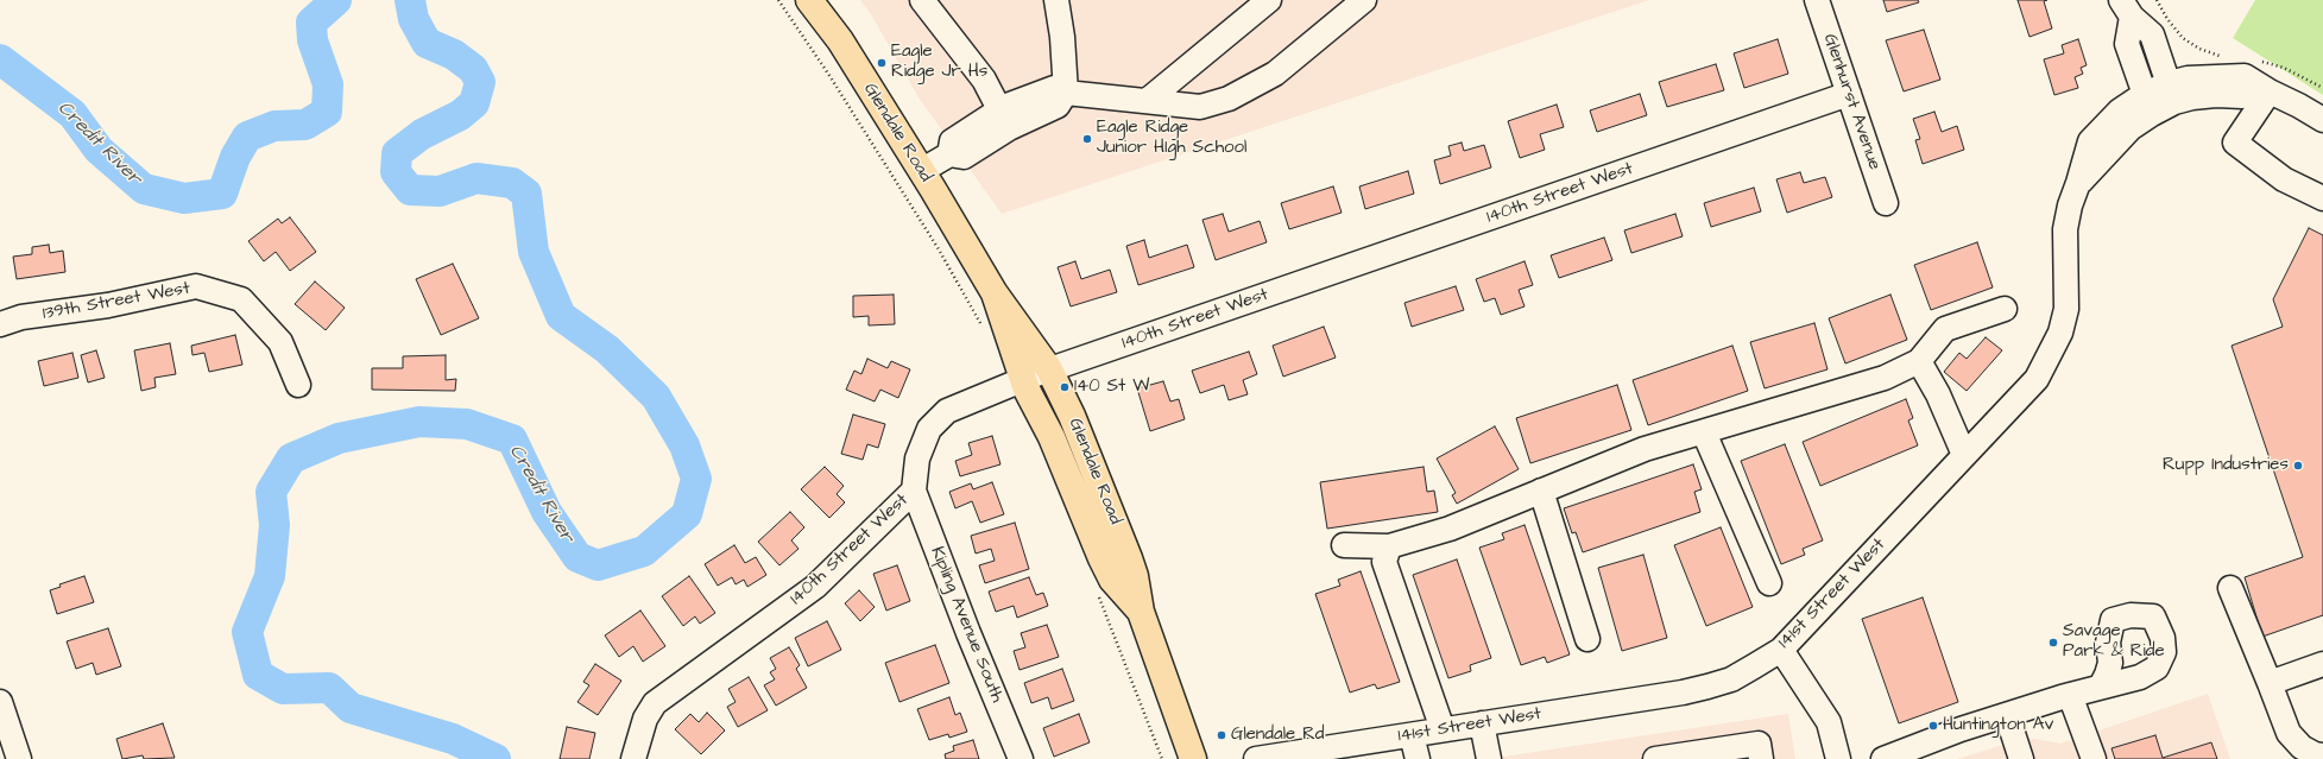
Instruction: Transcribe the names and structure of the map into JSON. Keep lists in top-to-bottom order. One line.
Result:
{"streets":{"main road":["Glendale Road"],"street":["Glenhurst Avenue","140th Street West","139th Street West","141st Street West","Kipling Avenue South"]},"crossings":[["Glenhurst Avenue","140th Street West"],["Glendale Road","140th Street West"],["140th Street West","Kipling Avenue South"]],"water":["Credit River"],"places":["Eagle Ridge Jr Hs","Eagle Ridge Junior HIgh School","140 St W","Rupp Industries","Savage Park & Ride","Huntington Av","Glendale Rd"]}
